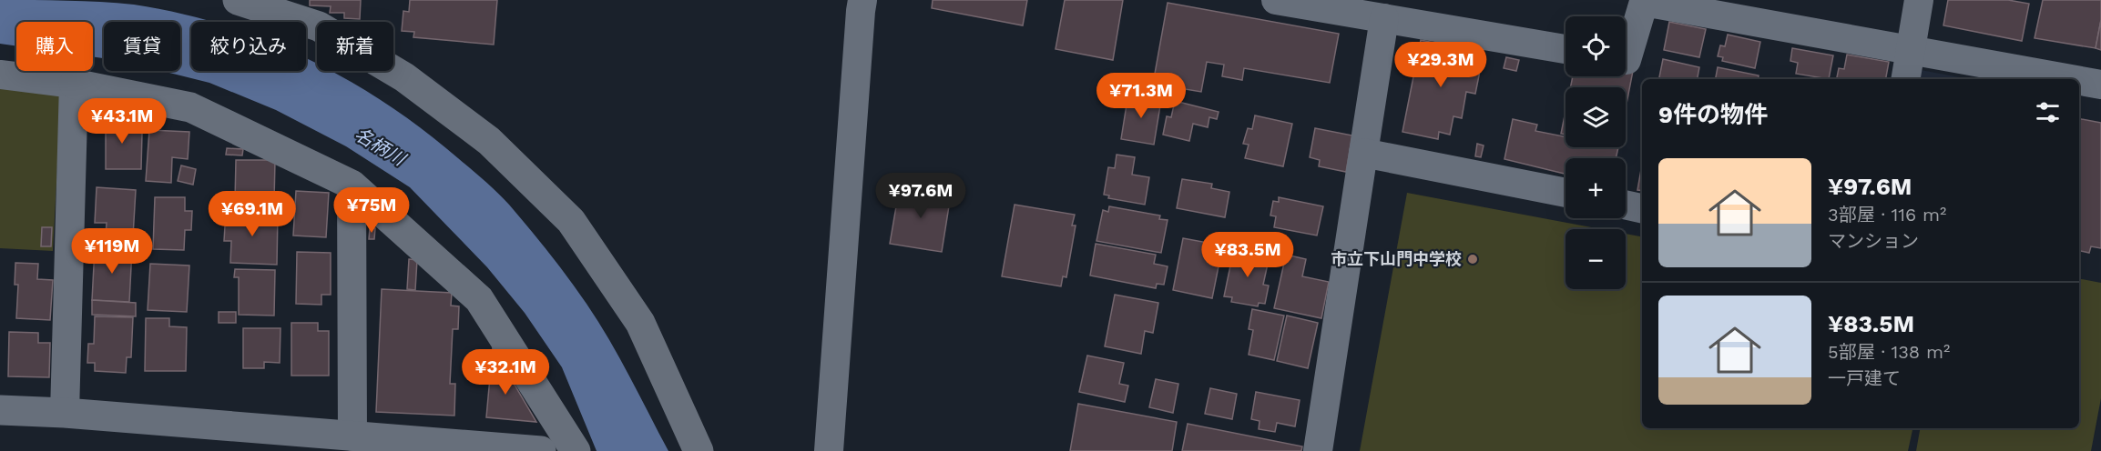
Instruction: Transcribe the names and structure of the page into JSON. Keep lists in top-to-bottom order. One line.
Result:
{"water":["名柄川"],"places":["市立下山門中学校"],"page":{"map_buttons":["+","−"],"chip":["購入","賃貸","絞り込み","新着"],"price":["¥29.3M","¥71.3M","¥43.1M","¥97.6M","¥75M","¥69.1M","¥119M","¥83.5M","¥32.1M"],"heading":"9件の物件","list":[{"name":"¥97.6M","note":"3部屋 · 116 m² · マンション"},{"name":"¥83.5M","note":"5部屋 · 138 m² · 一戸建て"}]}}
